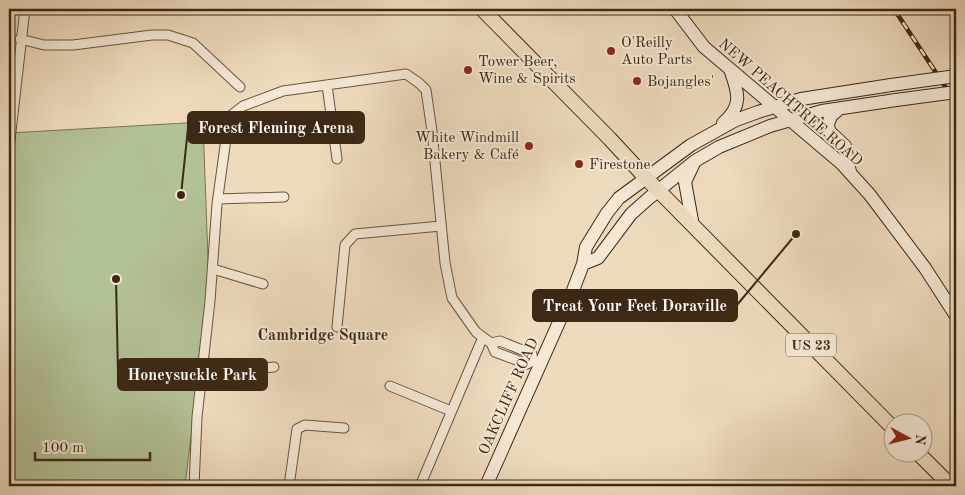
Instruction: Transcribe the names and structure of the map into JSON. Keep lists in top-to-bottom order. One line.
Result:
{"streets":{"main road":["NEW PEACHTREE ROAD","US 23","OAKCLIFF ROAD"]},"crossings":[["NEW PEACHTREE ROAD","OAKCLIFF ROAD"],["US 23","OAKCLIFF ROAD"]],"districts":["Cambridge Square"],"places":["O'Reilly Auto Parts","Tower Beer, Wine & Spirits","Bojangles'","White Windmill Bakery & Café","Firestone","Forest Fleming Arena","Treat Your Feet Doraville","Honeysuckle Park"],"scale_bar":"100 m","north":"right"}
